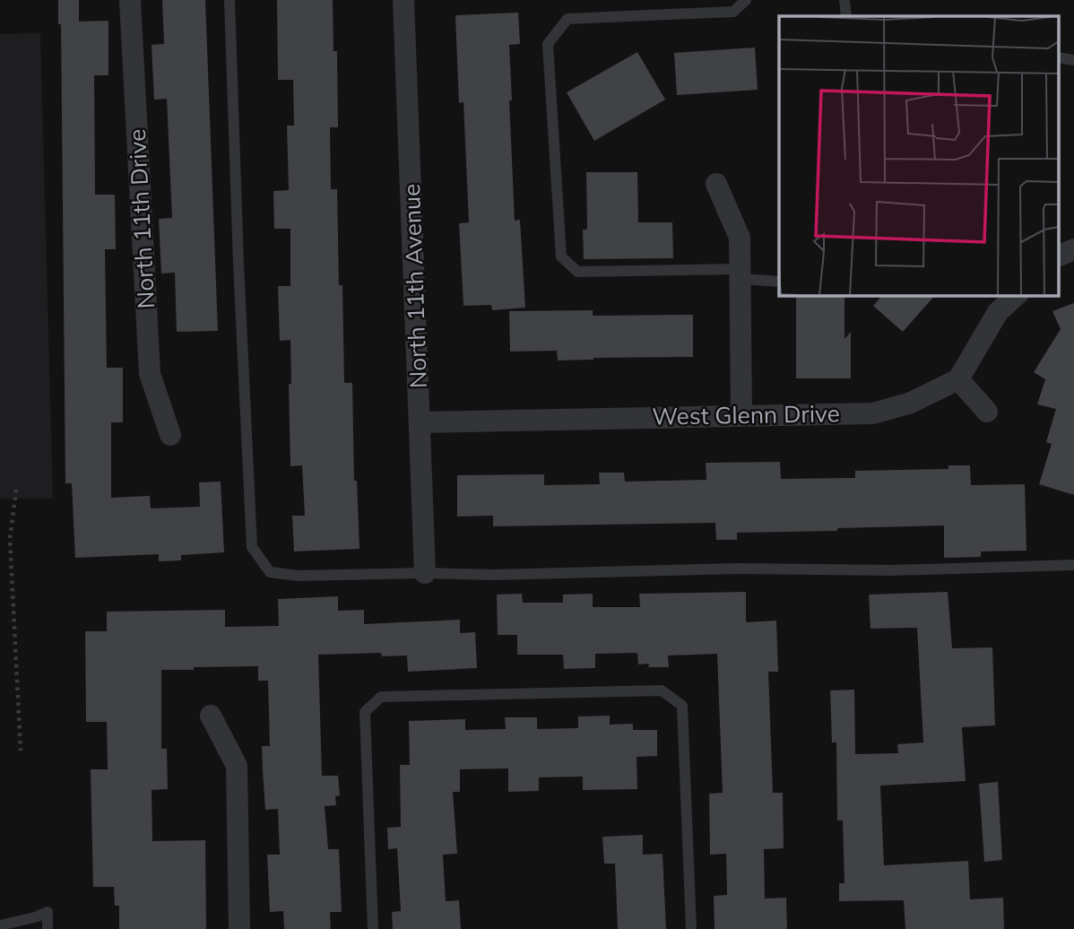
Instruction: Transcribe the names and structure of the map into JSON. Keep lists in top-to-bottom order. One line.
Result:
{"streets":{"street":["North 11th Drive","North 11th Avenue","West Glenn Drive"]},"crossings":[["North 11th Avenue","West Glenn Drive"]]}
